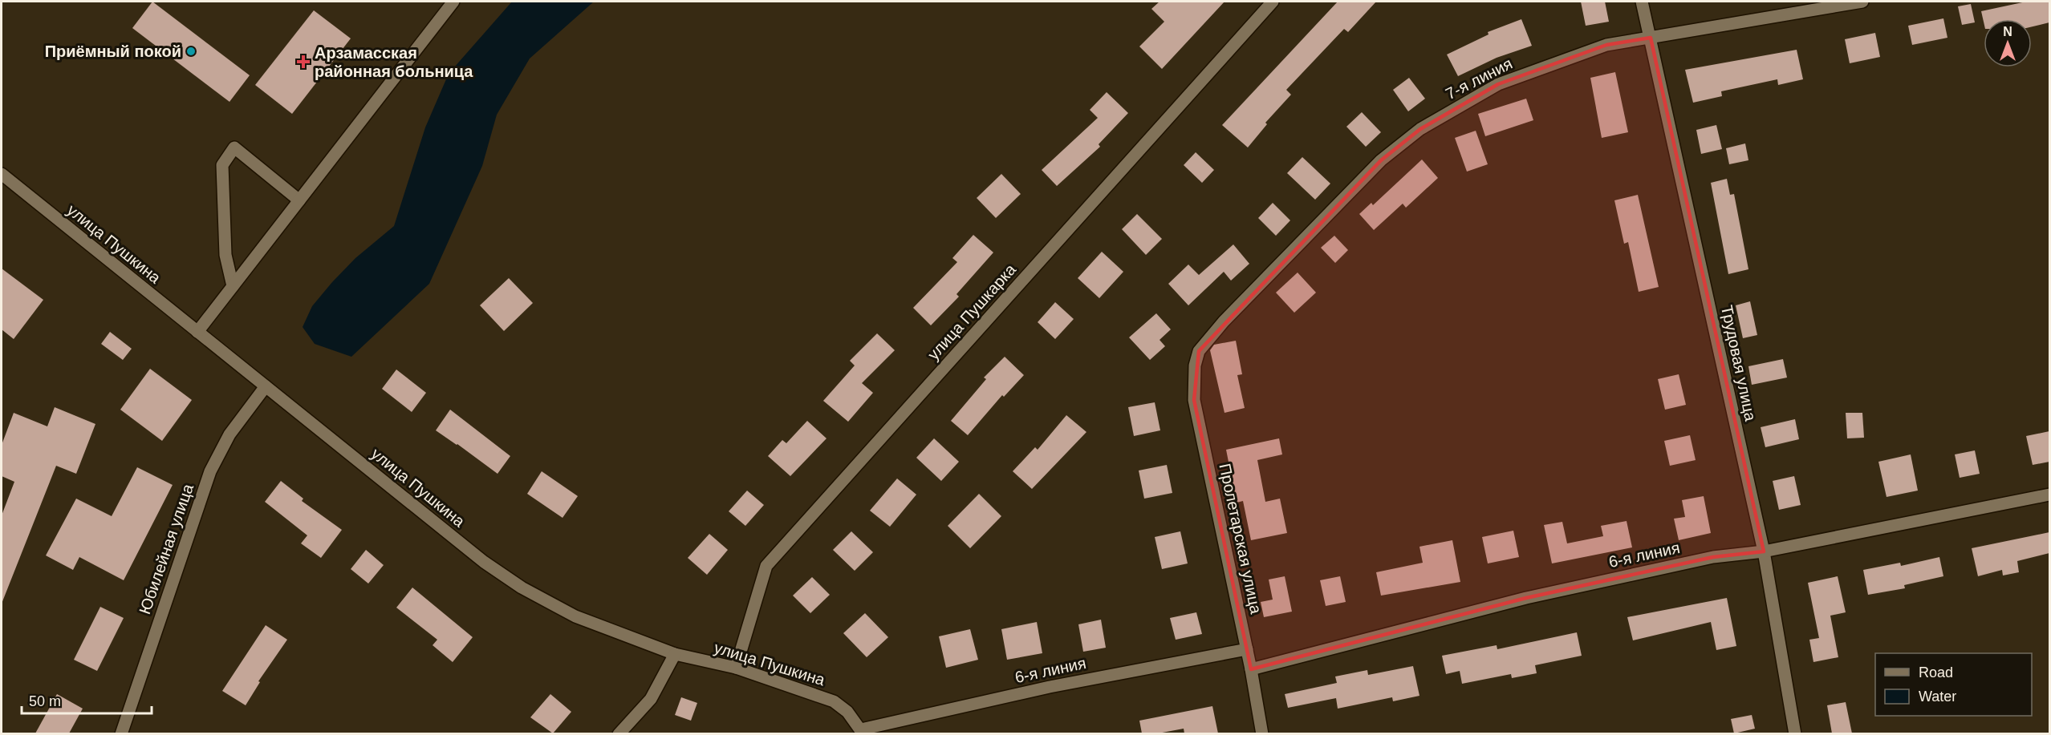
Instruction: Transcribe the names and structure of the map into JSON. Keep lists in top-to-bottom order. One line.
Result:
{"streets":{"street":["7-я линия","улица Пушкина","улица Пушкарка","Трудовая улица","Пролетарская улица","Юбилейная улица","6-я линия"]},"crossings":[["7-я линия","Трудовая улица"],["7-я линия","Пролетарская улица"],["улица Пушкина","улица Пушкарка"],["улица Пушкина","Юбилейная улица"],["улица Пушкина","6-я линия"],["Трудовая улица","6-я линия"],["Пролетарская улица","6-я линия"]],"places":{"other":["Приёмный покой"],"health":["Арзамасская районная больница"]},"legend":["Road","Water"],"scale_bar":"50 m","north":"top"}
